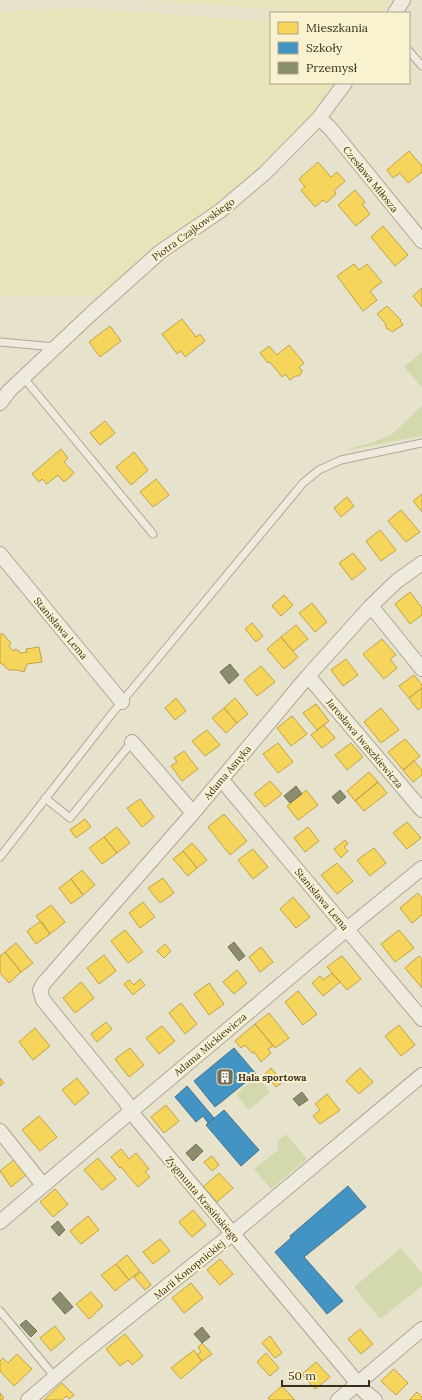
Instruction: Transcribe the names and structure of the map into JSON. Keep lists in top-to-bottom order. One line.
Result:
{"streets":{"street":["Czesława Miłosza","Piotra Czajkowskiego","Stanisława Lema","Jarosława Iwaszkiewicza","Adama Asnyka","Adama Mickiewicza","Zygmunta Krasińskiego","Marii Konopnickiej"]},"crossings":[["Czesława Miłosza","Piotra Czajkowskiego"],["Stanisława Lema","Adama Asnyka"],["Stanisława Lema","Adama Mickiewicza"],["Jarosława Iwaszkiewicza","Adama Asnyka"],["Adama Asnyka","Zygmunta Krasińskiego"],["Adama Mickiewicza","Zygmunta Krasińskiego"],["Zygmunta Krasińskiego","Marii Konopnickiej"]],"places":{"building":["Hala sportowa"]},"legend":["Mieszkania","Szkoły","Przemysł"],"scale_bar":"50 m"}
